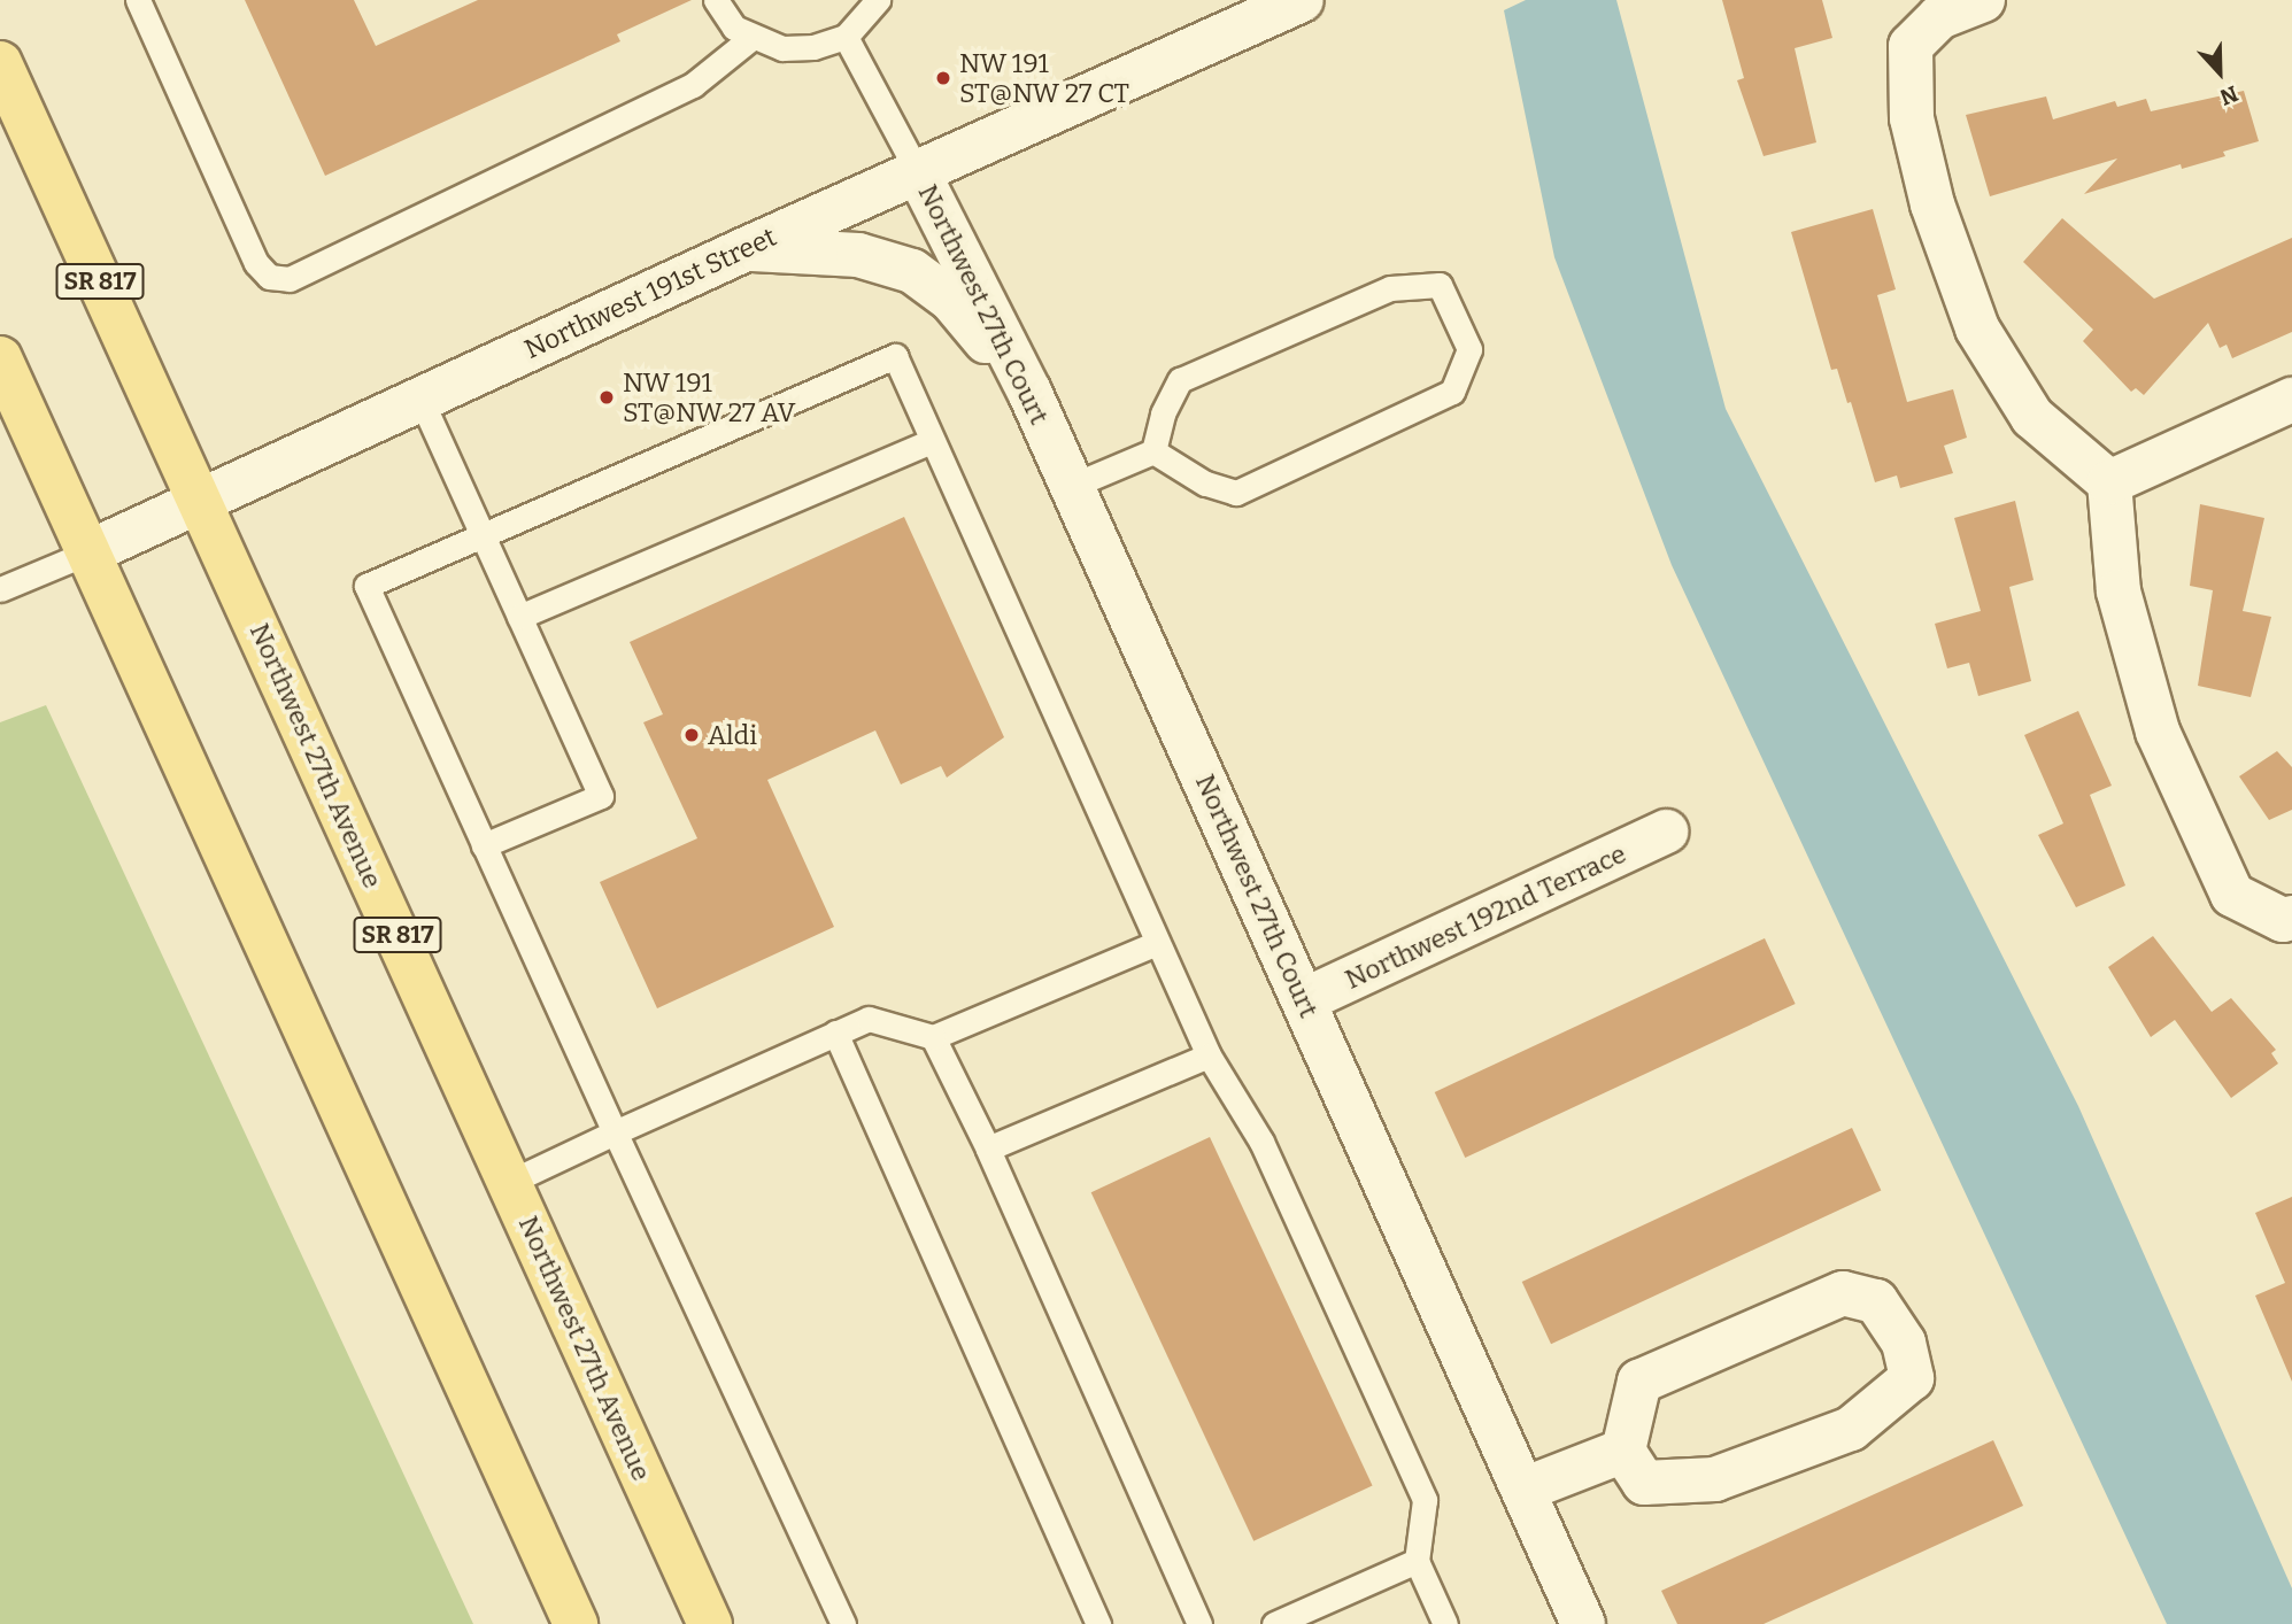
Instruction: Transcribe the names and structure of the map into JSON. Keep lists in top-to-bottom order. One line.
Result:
{"streets":{"main road":["SR 817","Northwest 27th Avenue"],"street":["Northwest 191st Street","Northwest 27th Court","Northwest 192nd Terrace"]},"crossings":[["Northwest 191st Street","Northwest 27th Court"],["Northwest 191st Street","Northwest 27th Avenue"],["Northwest 27th Court","Northwest 192nd Terrace"]],"places":["NW 191 ST@NW 27 CT","NW 191 ST@NW 27 AV","Aldi"],"north":"bottom"}
